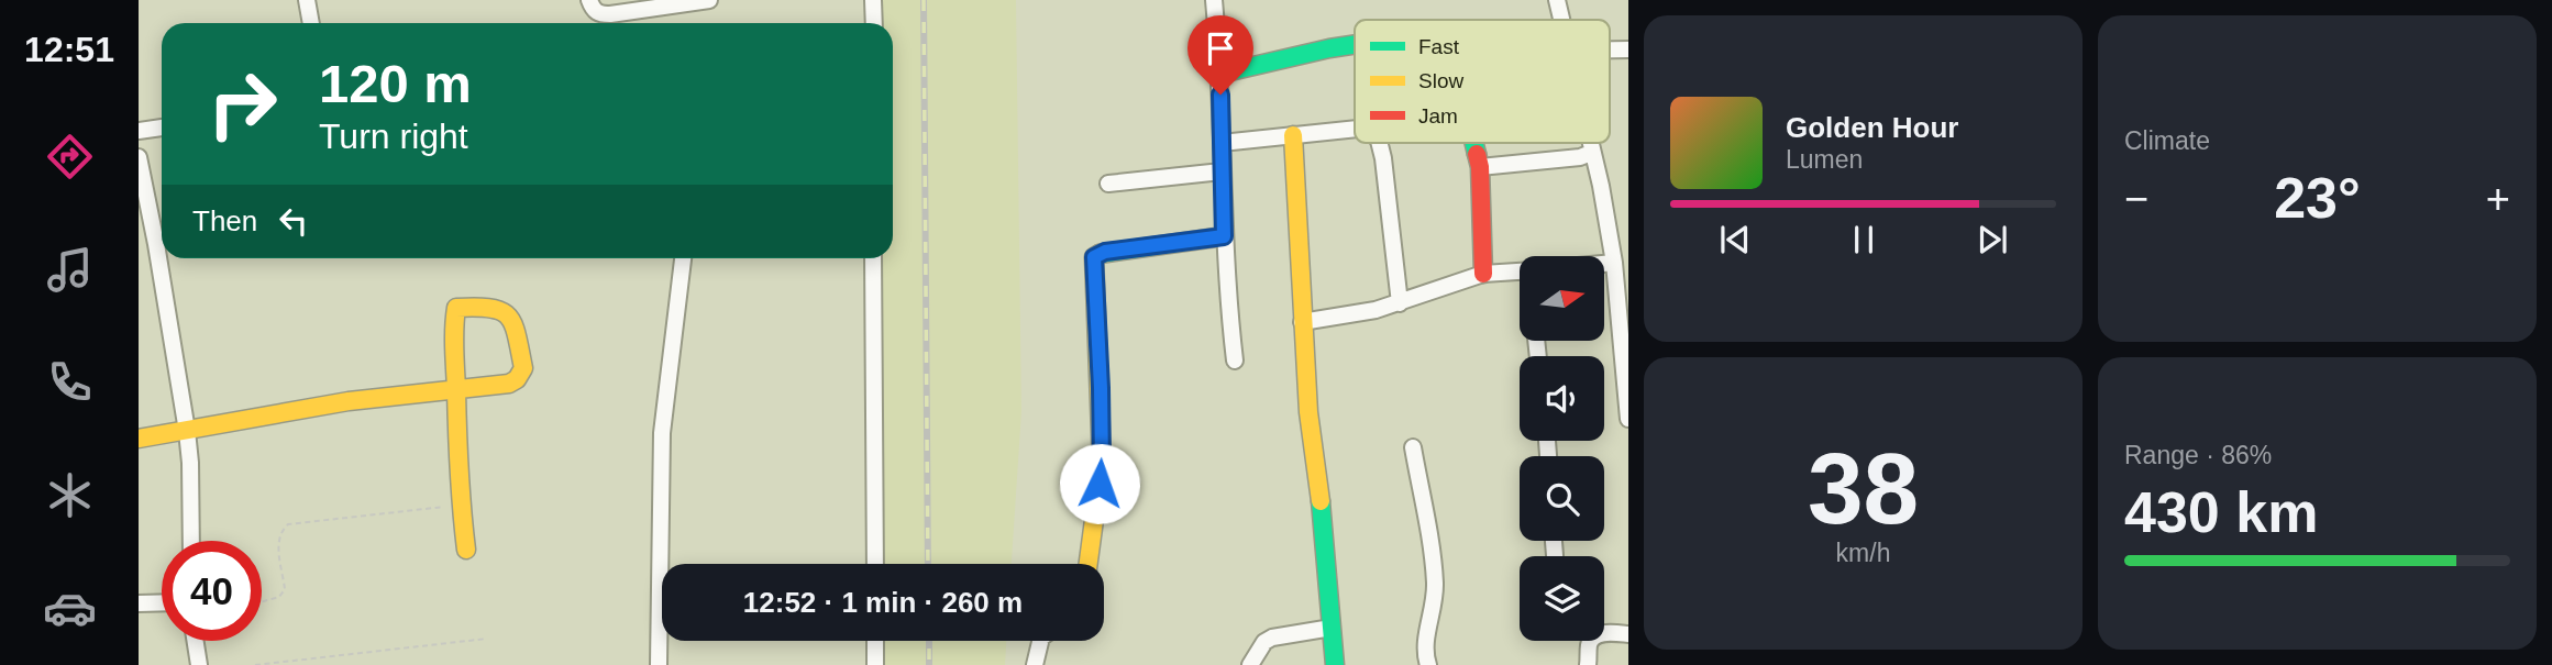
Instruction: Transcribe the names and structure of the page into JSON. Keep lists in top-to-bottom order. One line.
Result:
{"legend":["Fast","Slow","Jam"],"north":"right","page":{"tabs":"12:51","tile":["Climate",["38","km/h"],["Range · 86%","430 km"]],"turn":["120 m","Turn right"],"song":["Golden Hour","Lumen"],"heat":["−","23°","+"],"then":"Then","limit":"40","trip":"12:52 · 1 min · 260 m"}}
